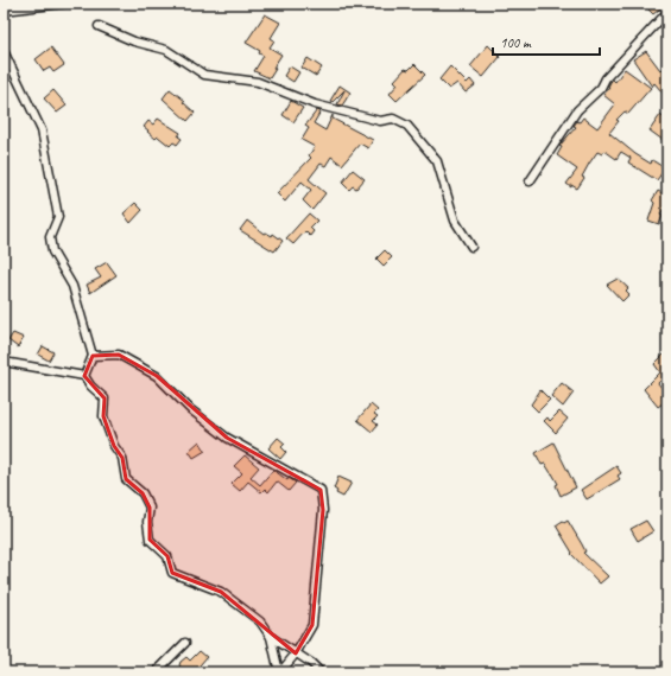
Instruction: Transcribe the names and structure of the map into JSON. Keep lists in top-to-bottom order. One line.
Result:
{"scale_bar":"100 m"}
